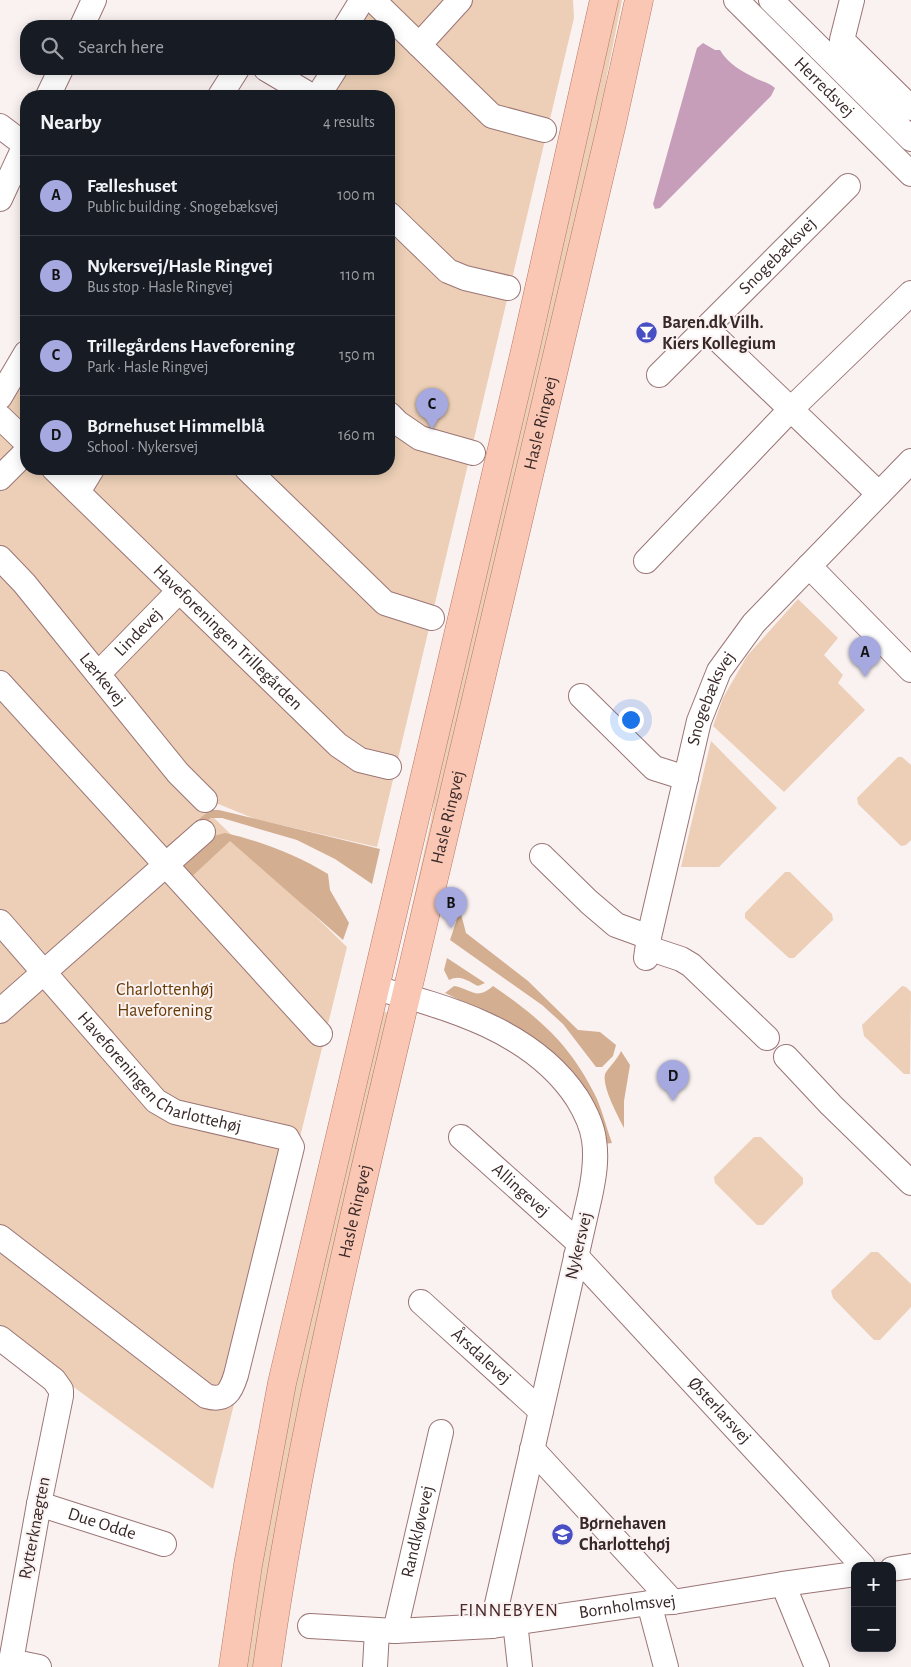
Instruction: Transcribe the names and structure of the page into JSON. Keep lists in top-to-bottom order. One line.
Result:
{"streets":{"main road":["Hasle Ringvej"],"street":["Herredsvej","Snogebæksvej","Lindevej","Haveforeningen Trillegården","Lærkevej","Haveforeningen Charlottehøj","Allingevej","Nykersvej","Årsdalevej","Østerlarsvej","Due Odde","Rytterknægten","Randkløvevej","Bornholmsvej"]},"crossings":[["Hasle Ringvej","Nykersvej"],["Lindevej","Haveforeningen Trillegården"],["Lindevej","Lærkevej"],["Allingevej","Nykersvej"],["Allingevej","Østerlarsvej"],["Nykersvej","Årsdalevej"],["Nykersvej","Østerlarsvej"],["Nykersvej","Bornholmsvej"],["Due Odde","Rytterknægten"],["Randkløvevej","Bornholmsvej"]],"districts":["FINNEBYEN"],"parks":["Charlottenhøj Haveforening"],"places":{"bar":["Baren.dk Vilh. Kiers Kollegium"],"school or university":["Børnehaven Charlottehøj"]},"page":{"search":"Search here","heading":["Nearby","4 results"],"list":[{"mark":"A","name":"Fælleshuset","note":"Public building · Snogebæksvej","value":"100 m"},{"mark":"B","name":"Nykersvej/Hasle Ringvej","note":"Bus stop · Hasle Ringvej","value":"110 m"},{"mark":"C","name":"Trillegårdens Haveforening","note":"Park · Hasle Ringvej","value":"150 m"},{"mark":"D","name":"Børnehuset Himmelblå","note":"School · Nykersvej","value":"160 m"}],"pins":["C","A","B","D"],"map_buttons":["+","−"]}}
